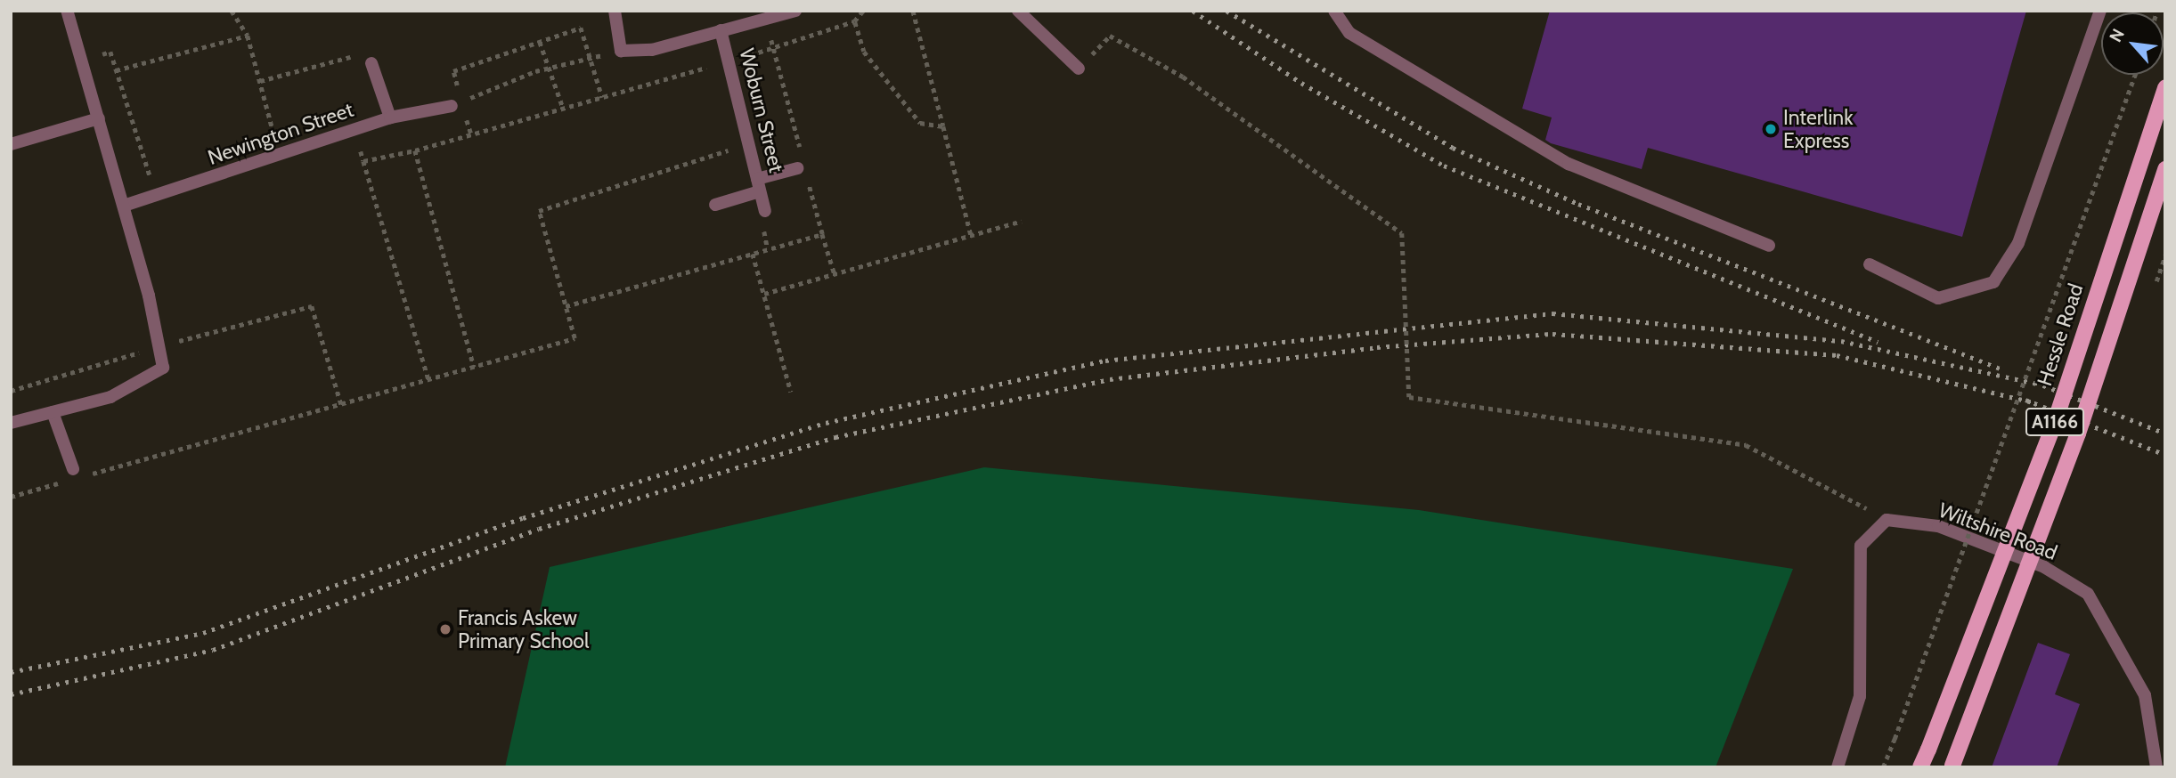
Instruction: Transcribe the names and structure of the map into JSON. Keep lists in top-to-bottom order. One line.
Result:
{"streets":{"main road":["Hessle Road","A1166"],"street":["Woburn Street","Newington Street","Wiltshire Road"]},"places":["Interlink Express","Francis Askew Primary School"],"north":"top left"}
